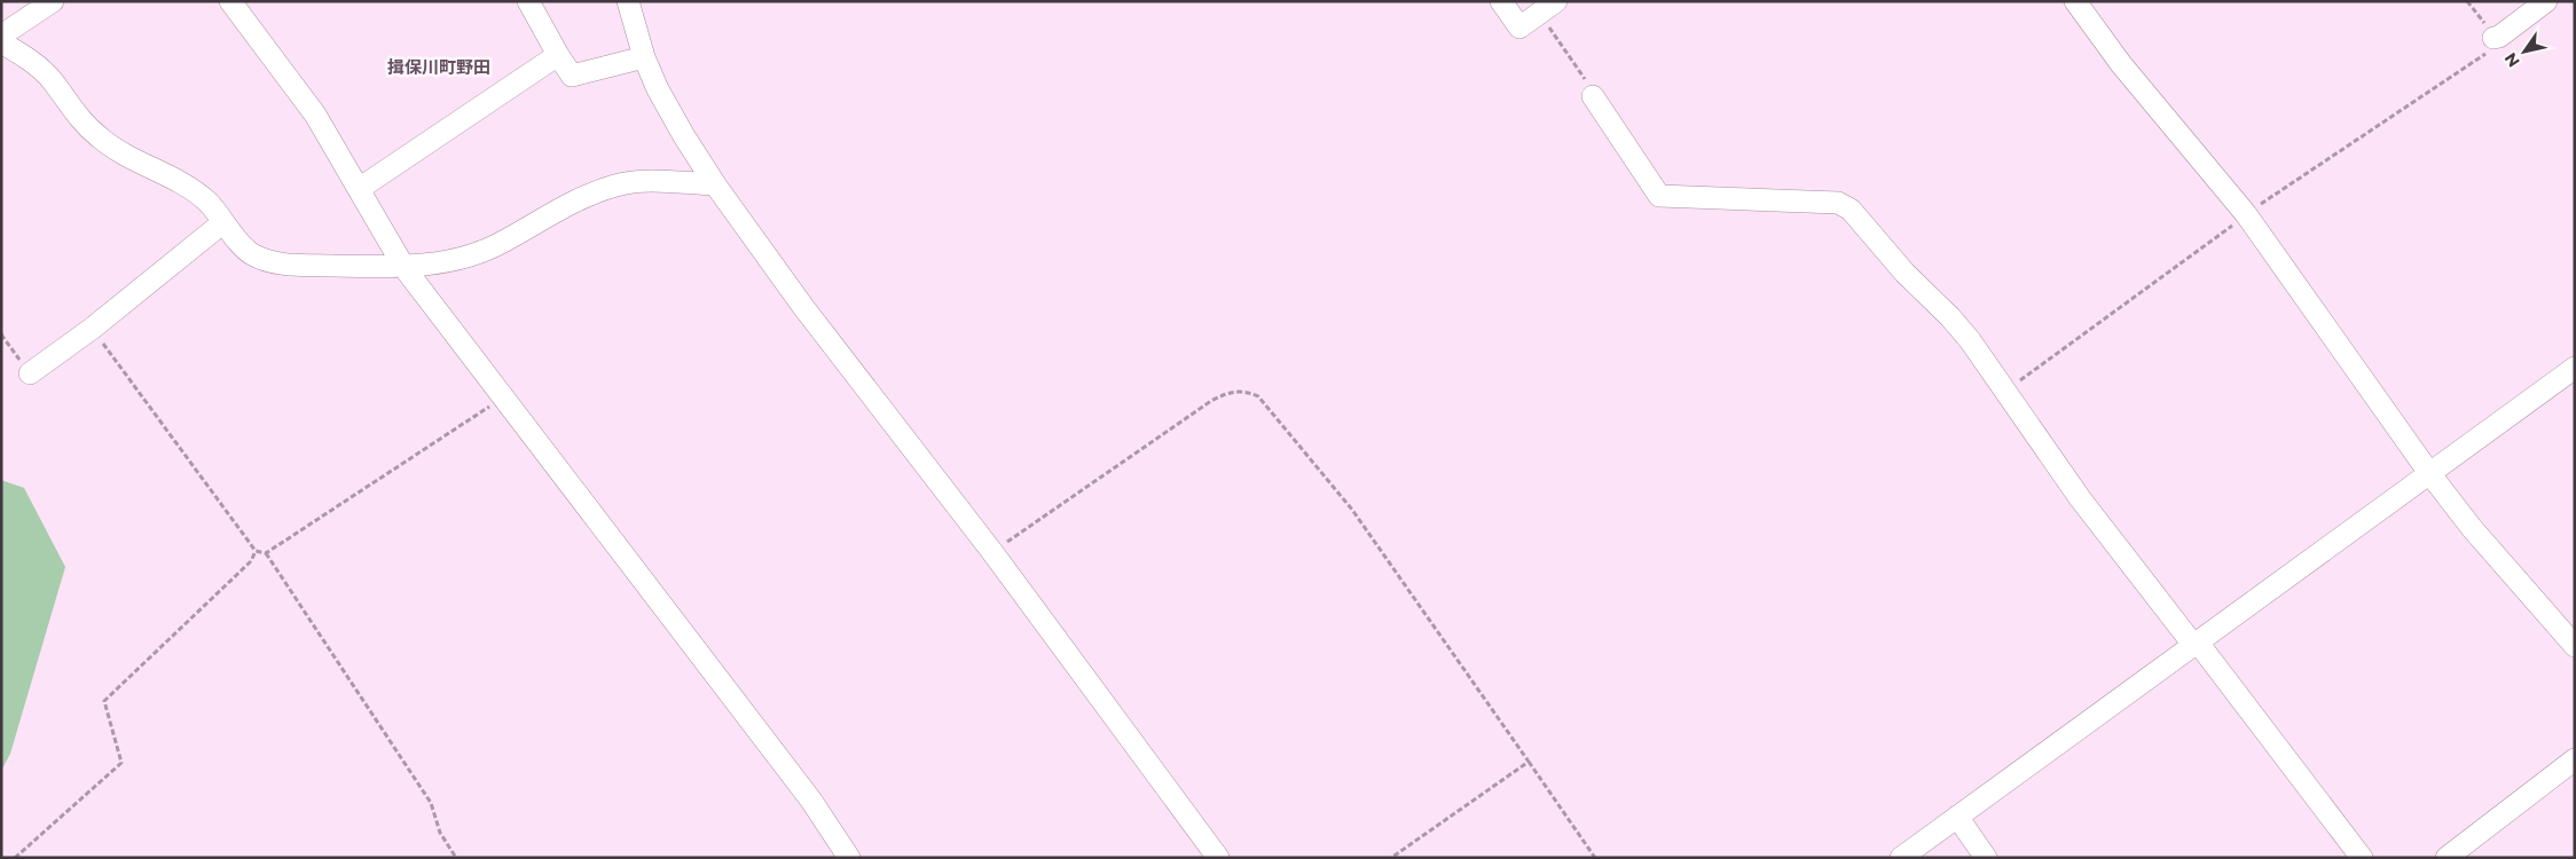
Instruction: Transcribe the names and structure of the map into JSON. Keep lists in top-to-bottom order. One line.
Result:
{"districts":["揖保川町野田"],"north":"bottom left"}
